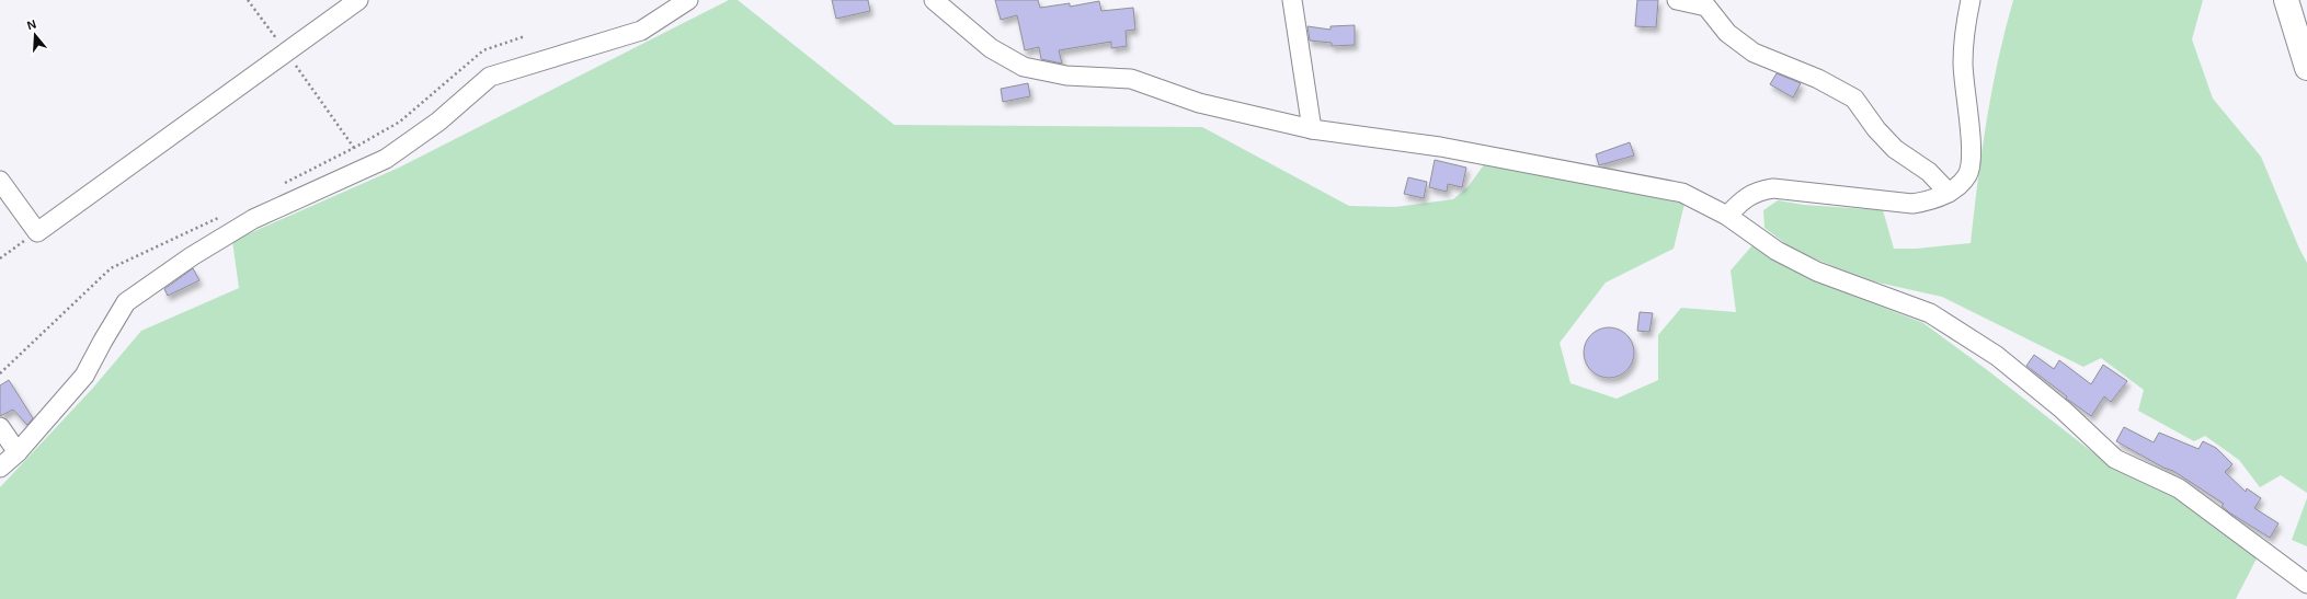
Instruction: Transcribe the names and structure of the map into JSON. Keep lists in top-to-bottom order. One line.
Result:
{"north":"top"}
